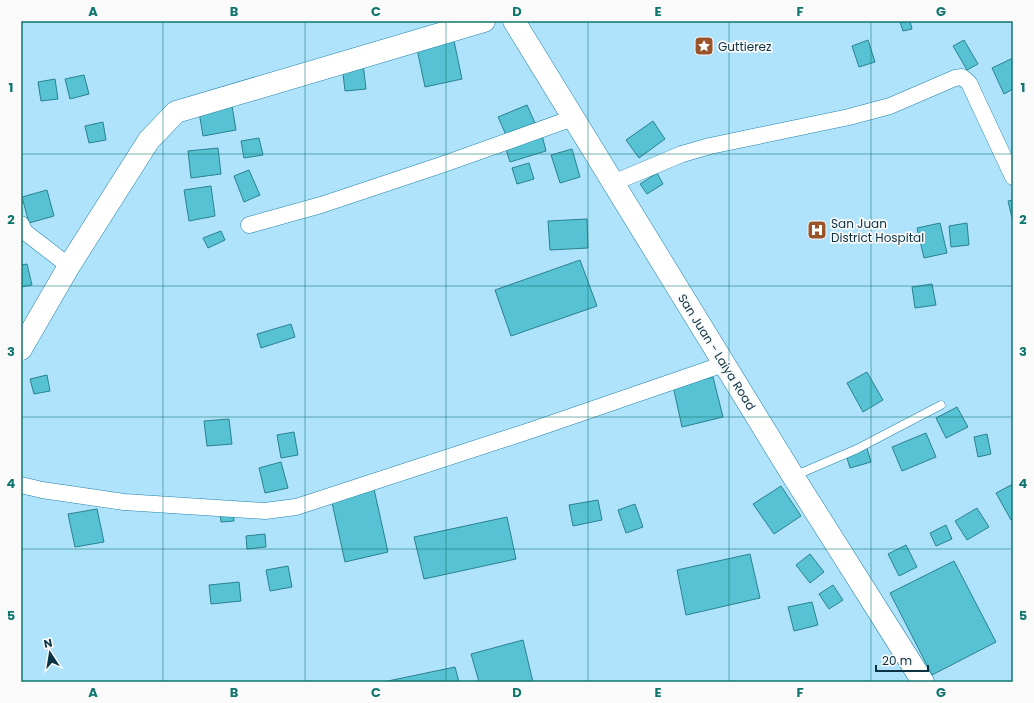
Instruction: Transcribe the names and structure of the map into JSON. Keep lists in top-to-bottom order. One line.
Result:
{"streets":{"main road":["San Juan - Laiya Road"]},"places":{"place":["Guttierez"],"hospital":["San Juan District Hospital"]},"scale_bar":"20 m","north":"top","grid":{"columns":["A","B","C","D","E","F","G"],"rows":["1","2","3","4","5"]}}
